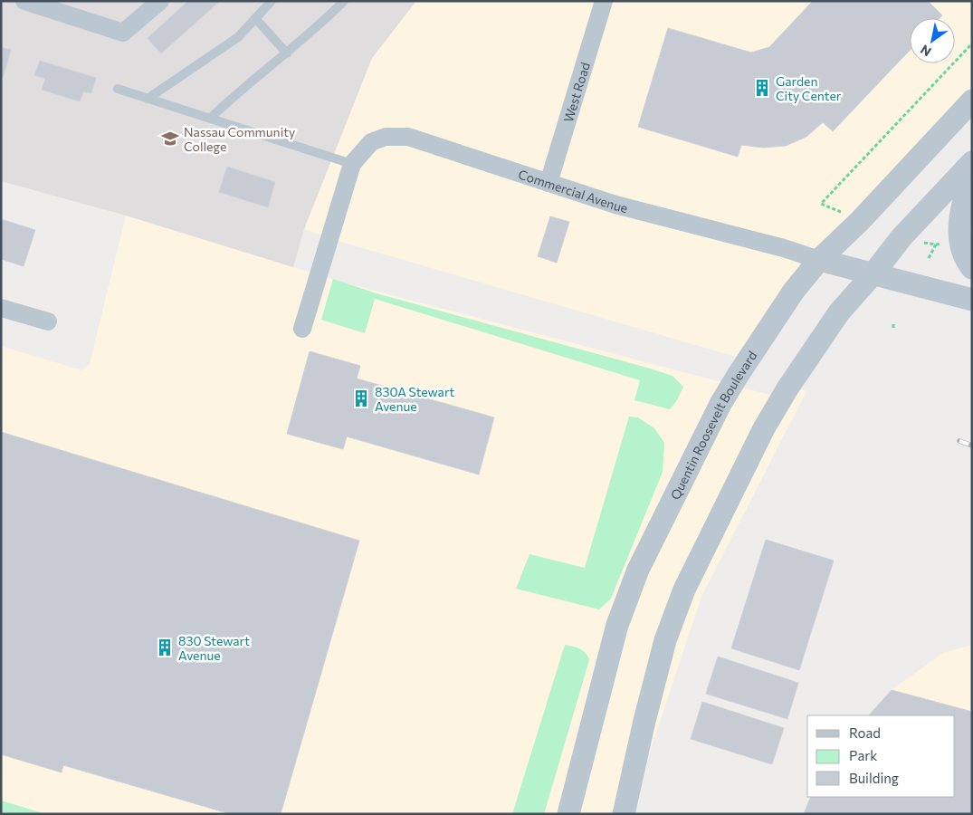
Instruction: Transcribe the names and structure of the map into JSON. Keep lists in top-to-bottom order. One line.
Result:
{"streets":{"street":["West Road","Commercial Avenue","Quentin Roosevelt Boulevard"]},"crossings":[["West Road","Commercial Avenue"],["Commercial Avenue","Quentin Roosevelt Boulevard"]],"places":{"building":["Garden City Center","830A Stewart Avenue","830 Stewart Avenue"],"school or university":["Nassau Community College"]},"legend":["Road","Park","Building"],"north":"bottom left"}
